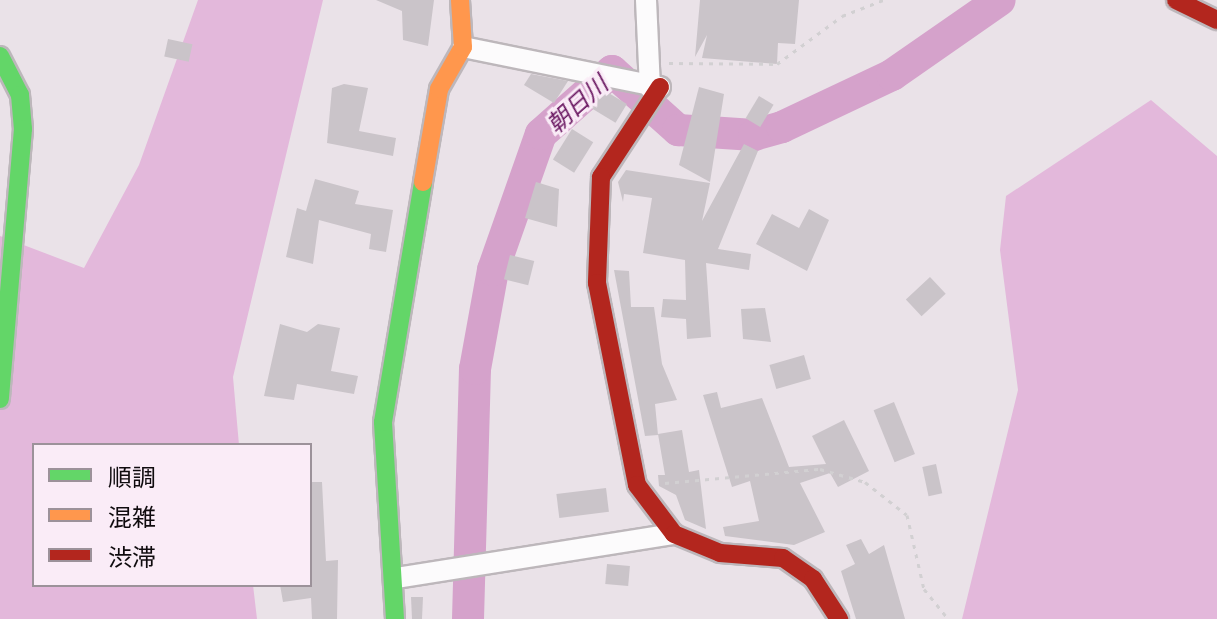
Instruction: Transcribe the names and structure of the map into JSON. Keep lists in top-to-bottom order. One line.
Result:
{"water":["朝日川"],"legend":["順調","混雑","渋滞"]}
